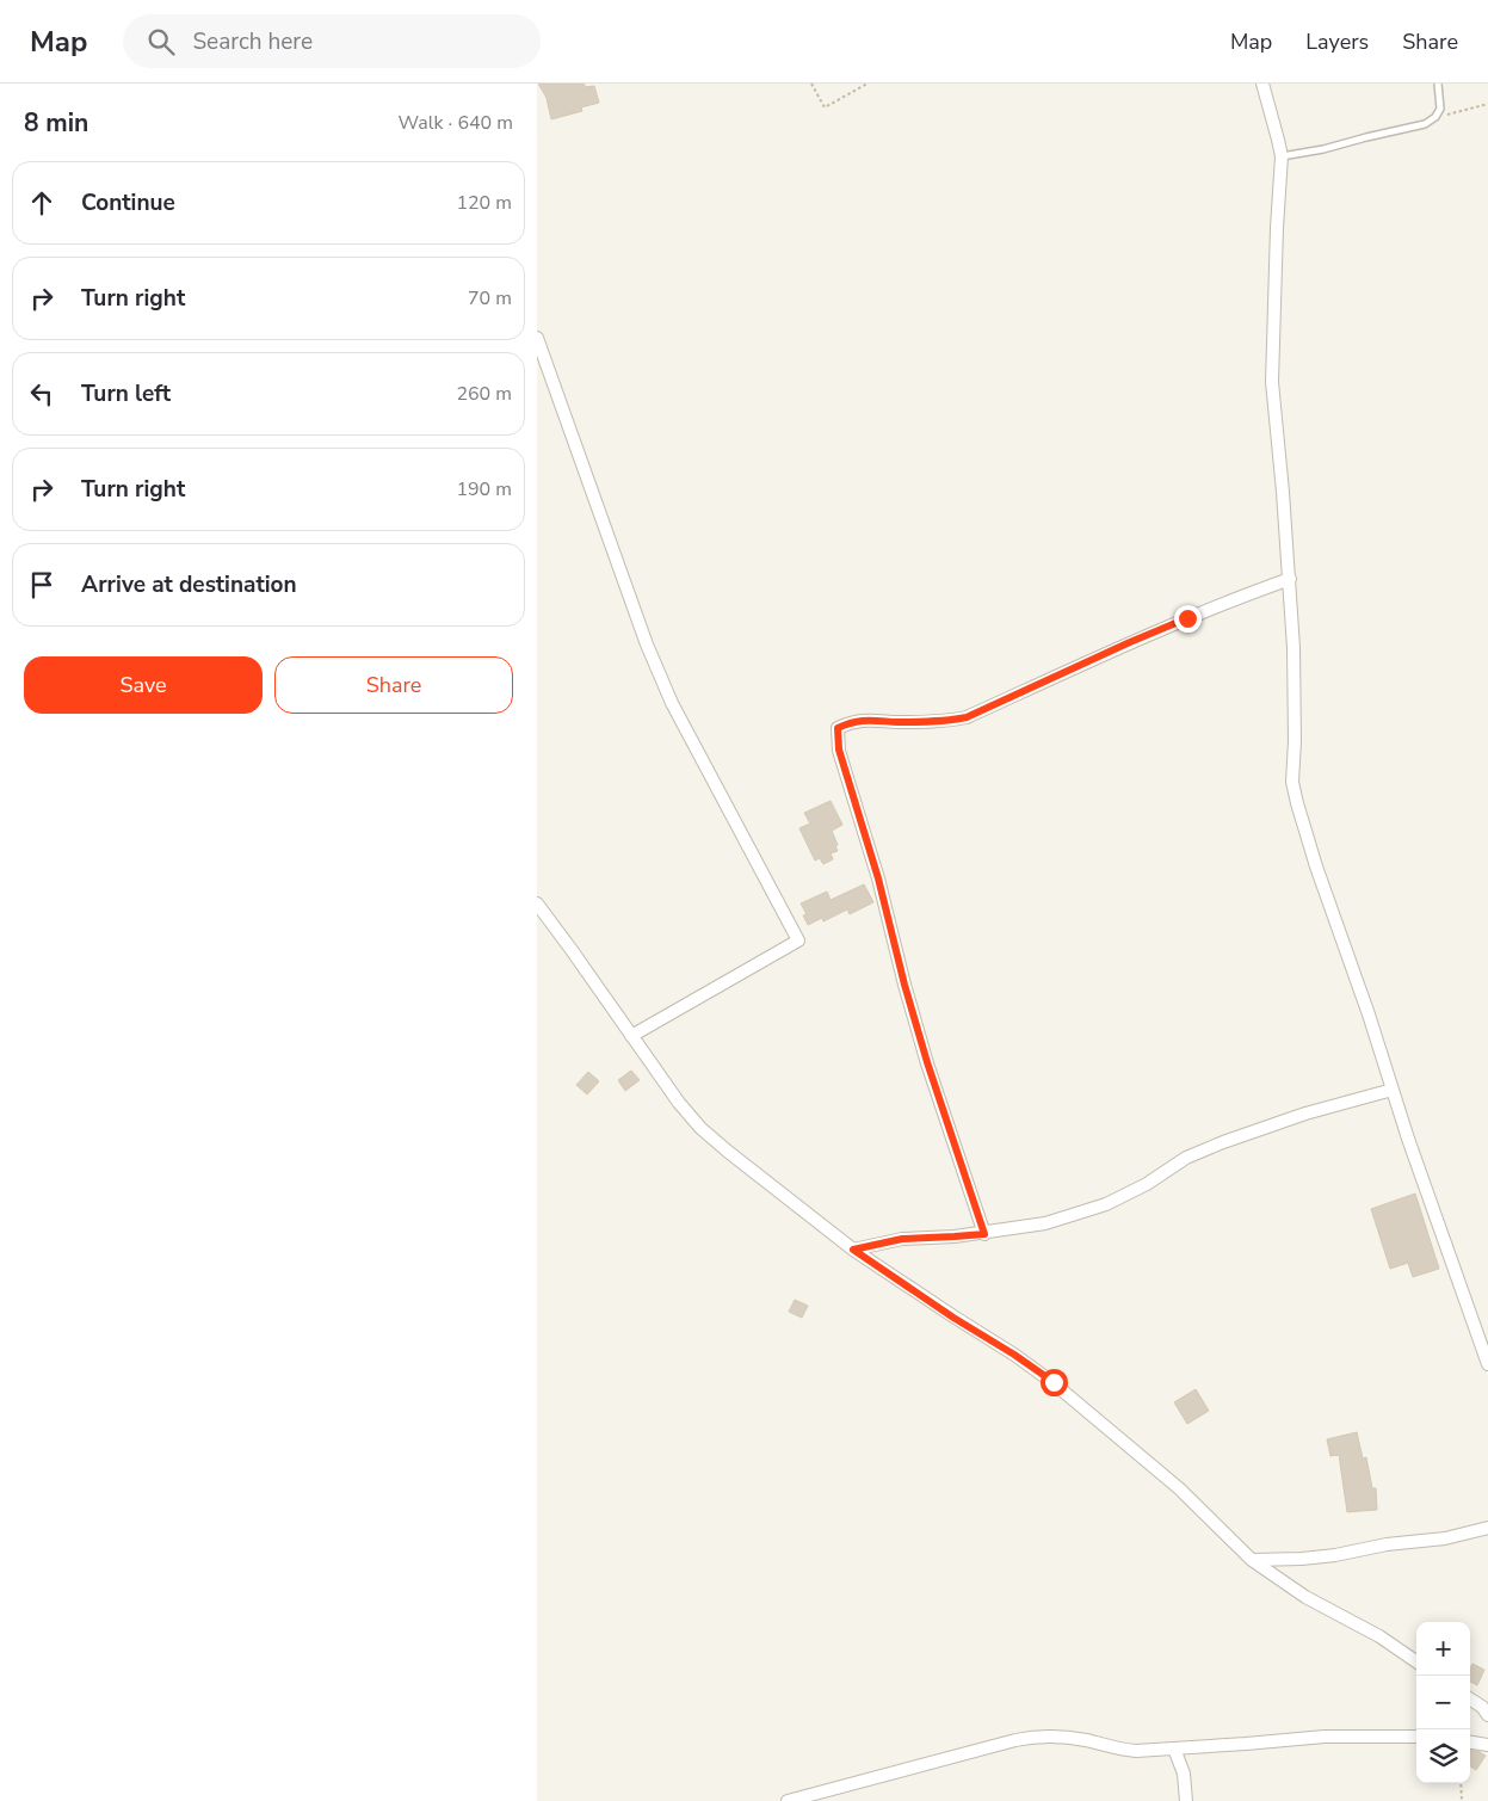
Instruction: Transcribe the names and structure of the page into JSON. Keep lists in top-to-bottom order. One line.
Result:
{"page":{"header":"Map","search":"Search here","nav":["Map","Layers","Share"],"heading":["8 min","Walk · 640 m"],"list":[["Continue","120 m"],["Turn right","70 m"],["Turn left","260 m"],["Turn right","190 m"],"Arrive at destination"],"buttons":["Save","Share"],"map_buttons":["+","−"]}}
